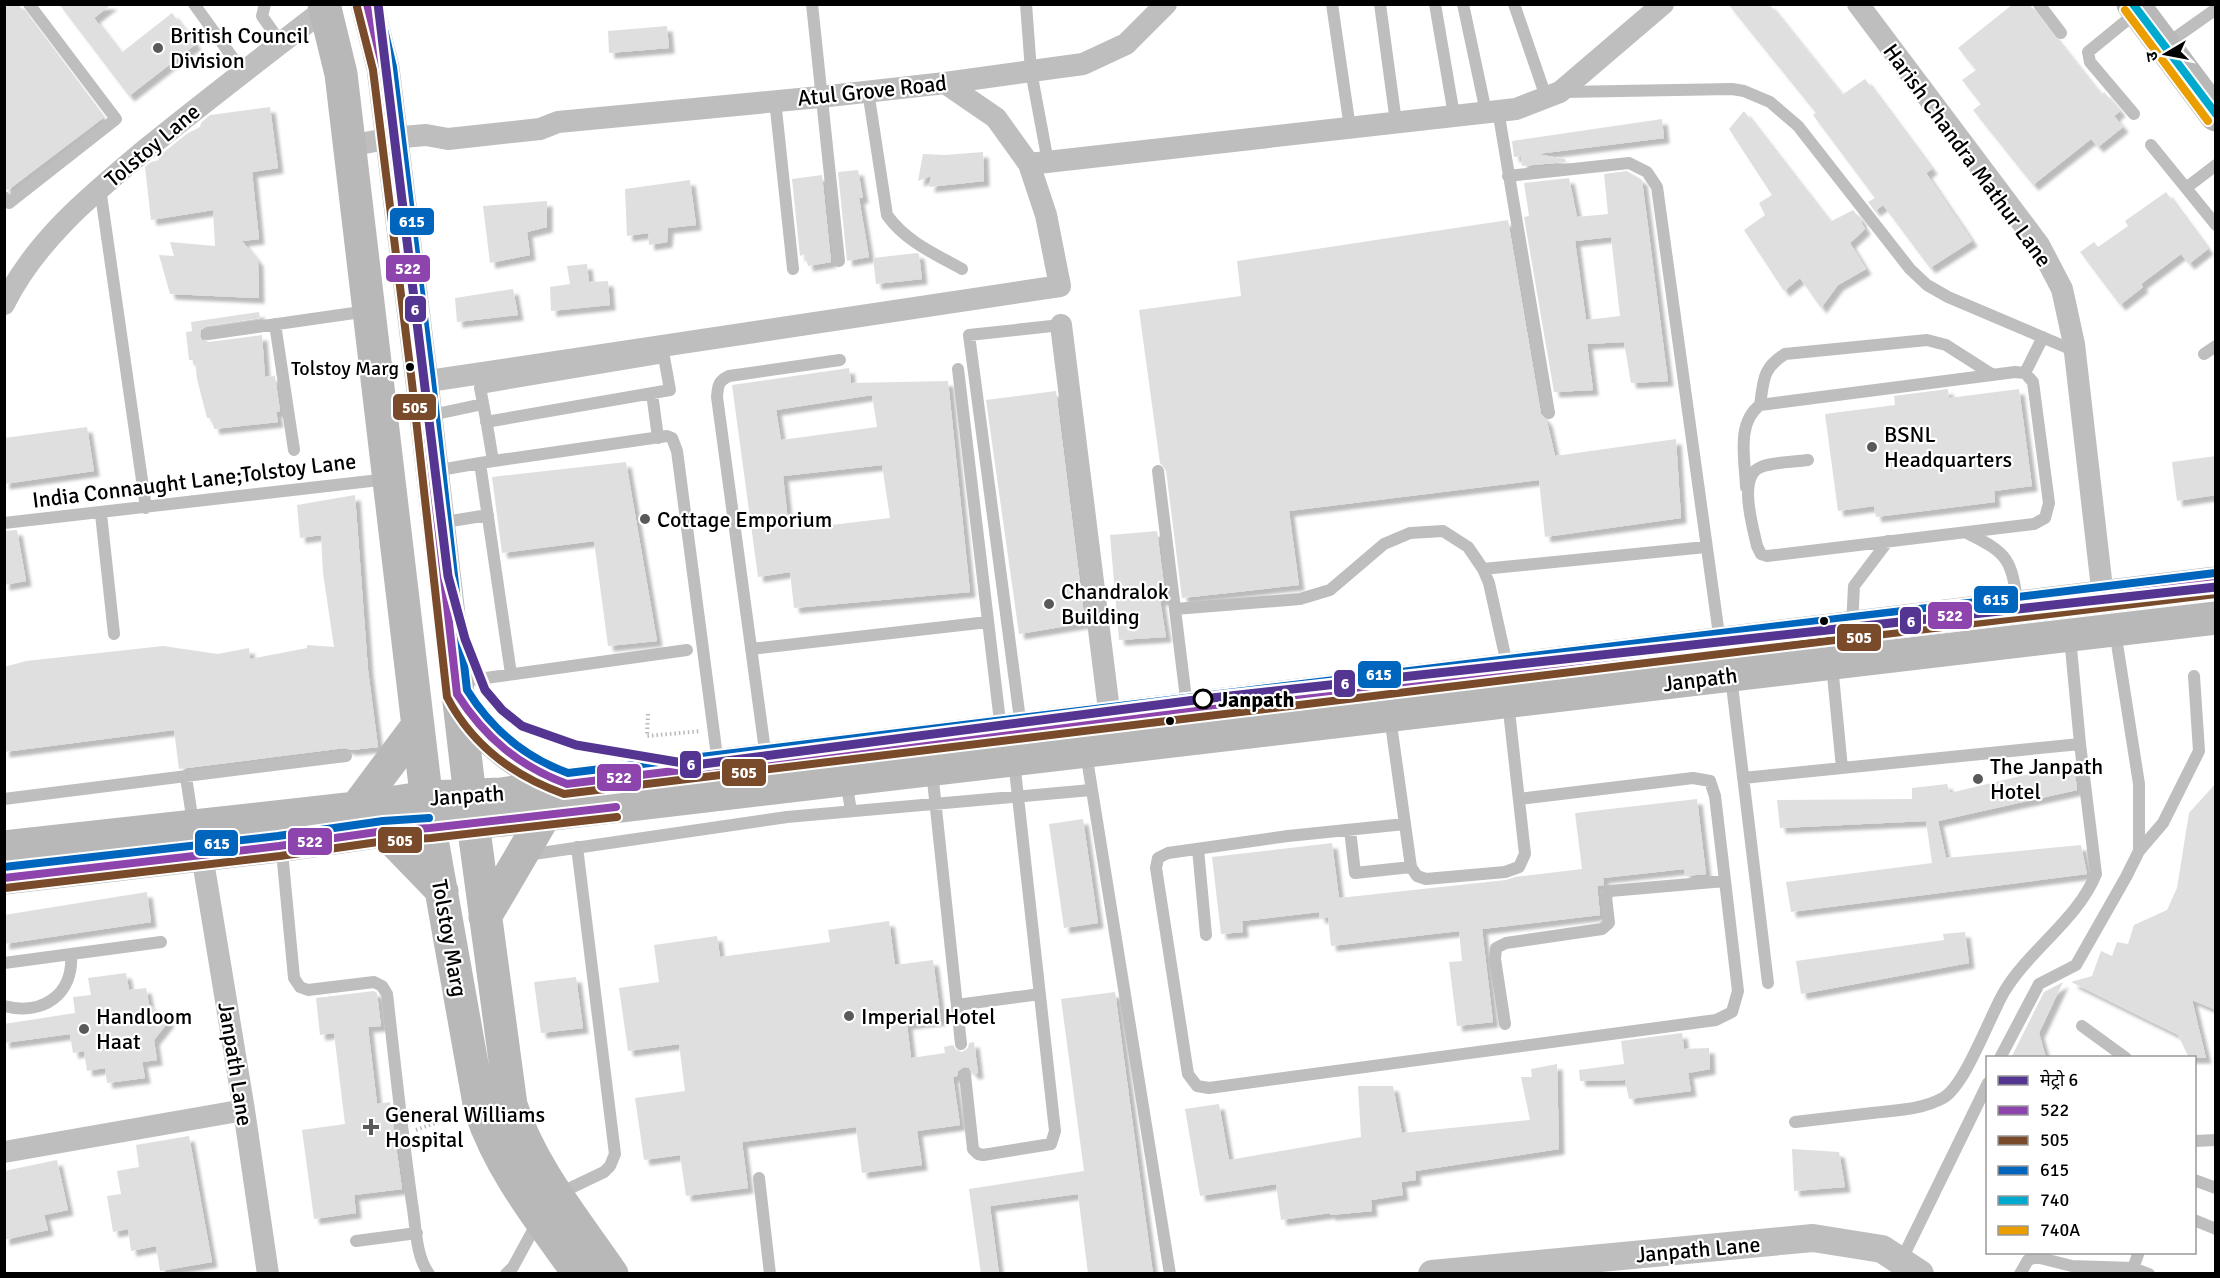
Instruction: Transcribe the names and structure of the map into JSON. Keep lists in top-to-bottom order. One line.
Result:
{"streets":{"main road":["Janpath","Tolstoy Marg"],"street":["Atul Grove Road","Tolstoy Lane","Harish Chandra Mathur Lane","Janpath Lane"],"lane":["India Connaught Lane;Tolstoy Lane"]},"crossings":[["Atul Grove Road","Tolstoy Marg"],["Tolstoy Lane","Tolstoy Marg"],["Harish Chandra Mathur Lane","Janpath"],["India Connaught Lane;Tolstoy Lane","Tolstoy Marg"],["Janpath","Tolstoy Marg"],["Janpath","Janpath Lane"]],"places":{"other":["British Council Division","Tolstoy Marg","BSNL Headquarters","Cottage Emporium","Chandralok Building","Janpath","The Janpath Hotel","Imperial Hotel","Handloom Haat"],"health":["General Williams Hospital"]},"lines":["metro line 6","transit line 522","transit line 615","transit line 740","transit line 505","transit line 740A"],"legend":["मेट्रो 6","522","505","615","740","740A"],"north":"left"}
